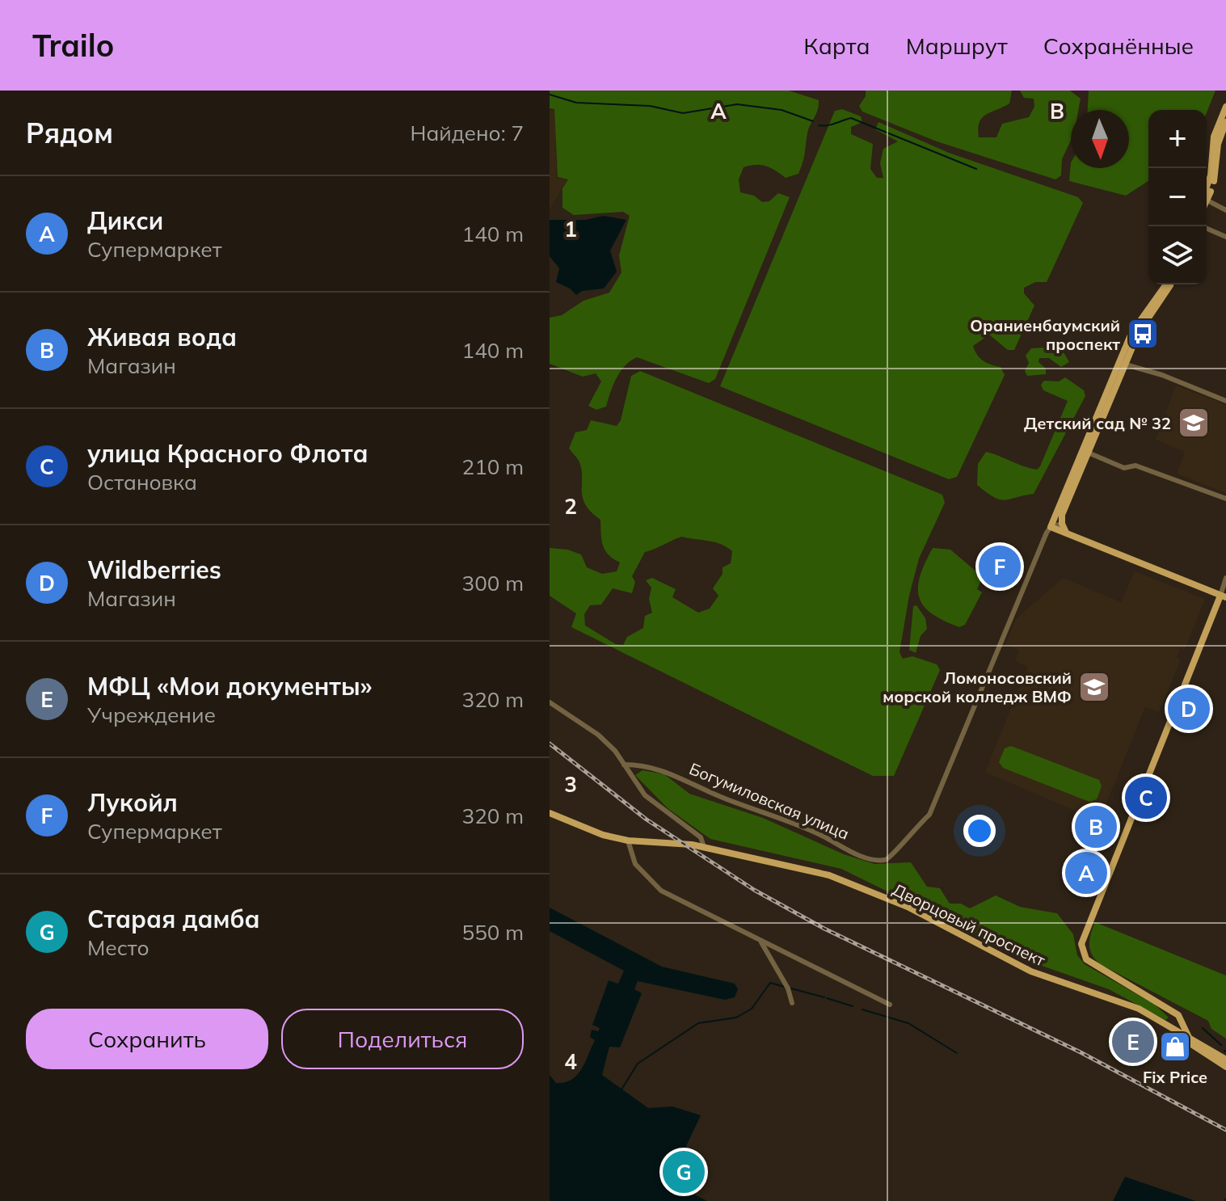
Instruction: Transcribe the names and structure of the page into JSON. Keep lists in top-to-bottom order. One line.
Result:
{"streets":{"main road":["Дворцовый проспект"],"street":["Богумиловская улица"]},"places":{"bus stop":["Ораниенбаумский проспект"],"school or university":["Детский сад № 32","Ломоносовский морской колледж ВМФ"],"shop":["Fix Price"]},"north":"bottom","page":{"header":"Trailo","nav":["Карта","Маршрут","Сохранённые"],"heading":["Рядом","Найдено: 7"],"map_buttons":["+","−"],"list":[{"mark":"A","name":"Дикси","note":"Супермаркет","value":"140 m"},{"mark":"B","name":"Живая вода","note":"Магазин","value":"140 m"},{"mark":"C","name":"улица Красного Флота","note":"Остановка","value":"210 m"},{"mark":"D","name":"Wildberries","note":"Магазин","value":"300 m"},{"mark":"E","name":"МФЦ «Мои документы»","note":"Учреждение","value":"320 m"},{"mark":"F","name":"Лукойл","note":"Супермаркет","value":"320 m"},{"mark":"G","name":"Старая дамба","note":"Место","value":"550 m"}],"pins":["F","D","C","B","A","E","G"],"buttons":["Сохранить","Поделиться"]},"grid":{"columns":["A","B"],"rows":["1","2","3","4"]}}
